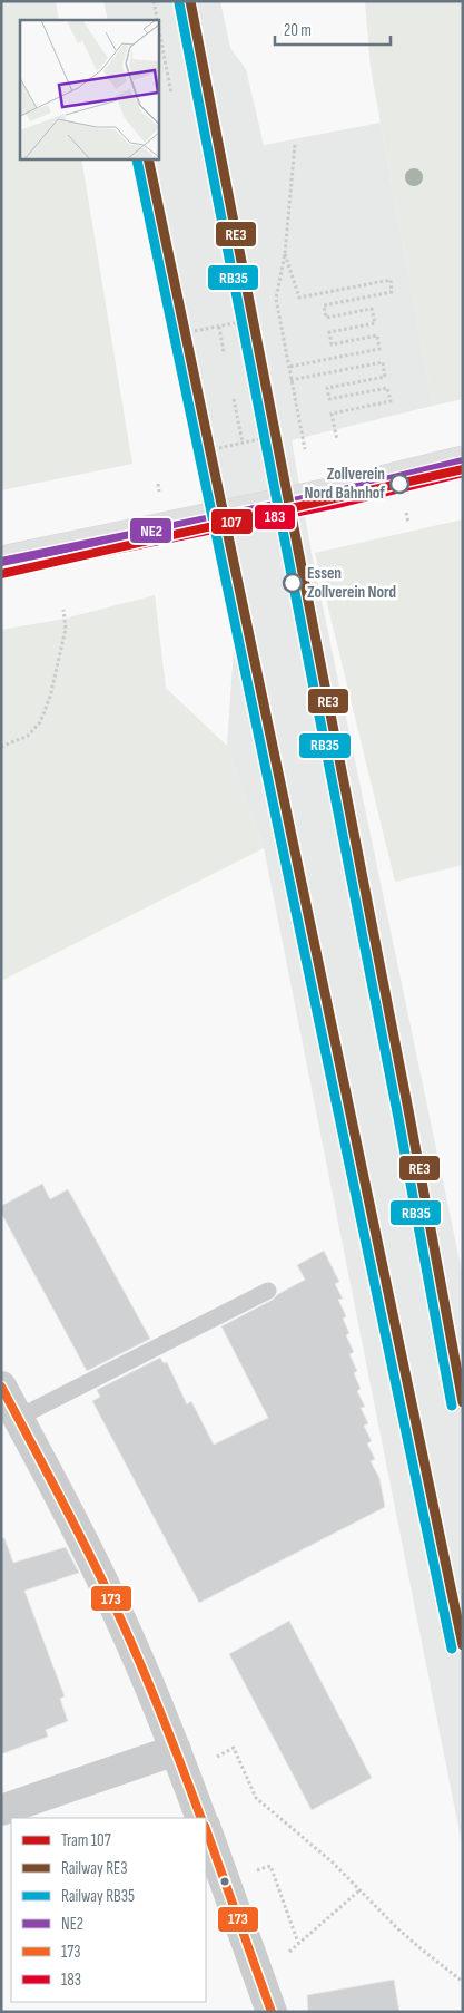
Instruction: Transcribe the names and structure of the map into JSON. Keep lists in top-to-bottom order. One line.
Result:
{"places":["Zollverein Nord Bahnhof","Essen Zollverein Nord"],"lines":["rail line RE3","rail line RB35","transit line NE2","tram line 107","transit line 183","transit line 173"],"legend":["Tram 107","Railway RE3","Railway RB35","NE2","173","183"],"scale_bar":"20 m"}
